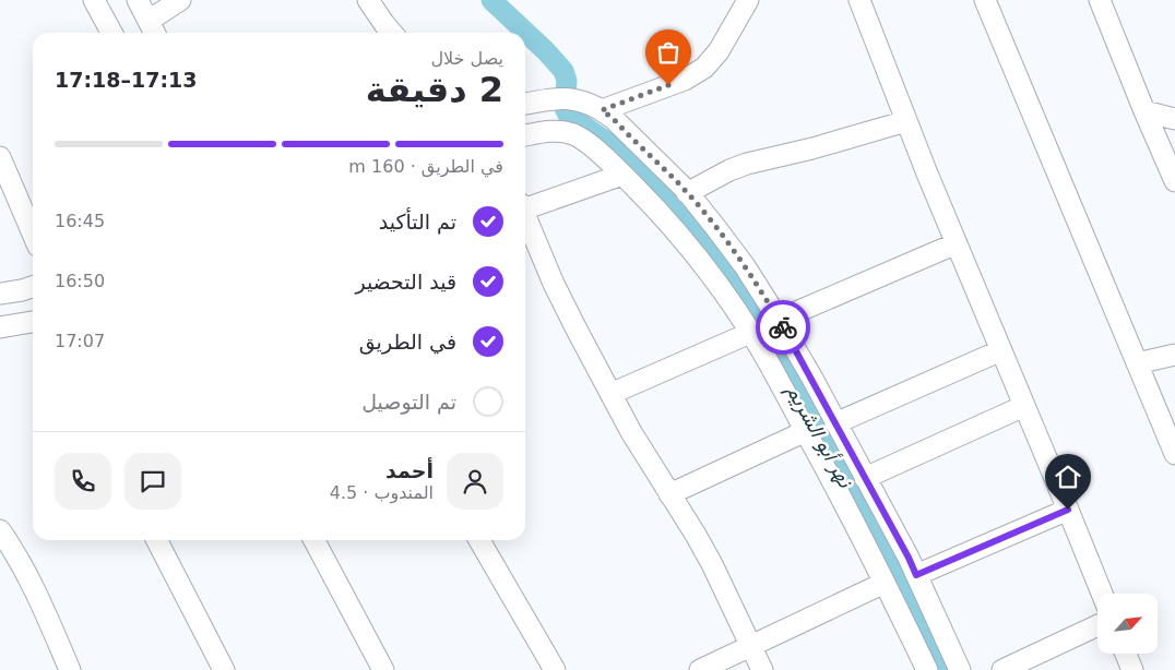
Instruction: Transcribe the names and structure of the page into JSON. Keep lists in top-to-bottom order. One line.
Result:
{"water":["نهر أبو الشريم"],"north":"top right","page":{"heading":["2 دقيقة","يصل خلال","17:13–17:18"],"panel":["أحمد","المندوب · 4.5"],"bar":"في الطريق · 160 m","list":[["تم التأكيد","16:45"],["قيد التحضير","16:50"],["في الطريق","17:07"],"تم التوصيل"]}}
